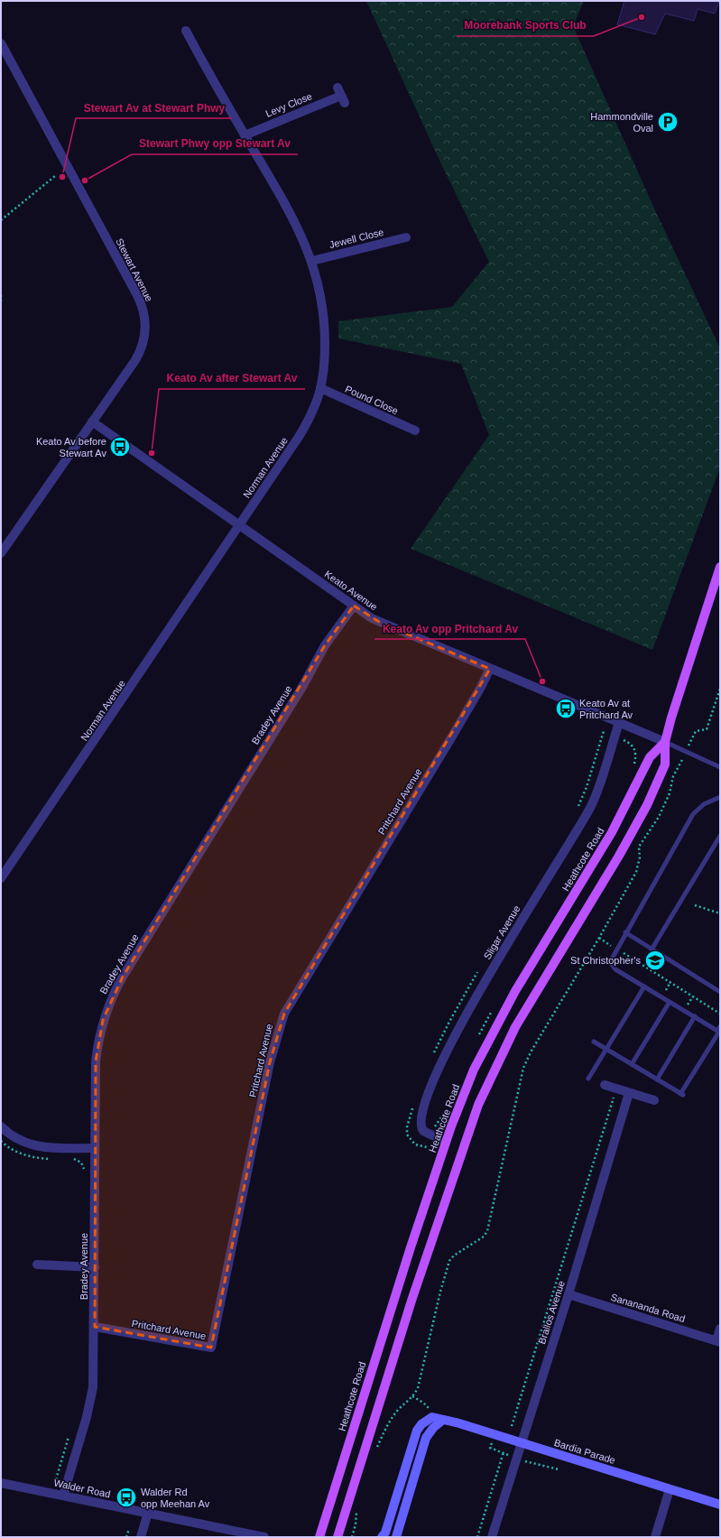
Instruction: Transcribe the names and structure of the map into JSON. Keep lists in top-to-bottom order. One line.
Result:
{"streets":{"main road":["Heathcote Road"],"street":["Levy Close","Jewell Close","Stewart Avenue","Pound Close","Norman Avenue","Keato Avenue","Bradey Avenue","Pritchard Avenue","Sligar Avenue","Sanananda Road","Brallos Avenue","Bardia Parade","Walder Road"]},"crossings":[["Levy Close","Norman Avenue"],["Jewell Close","Norman Avenue"],["Stewart Avenue","Keato Avenue"],["Pound Close","Norman Avenue"],["Norman Avenue","Keato Avenue"],["Keato Avenue","Bradey Avenue"],["Keato Avenue","Pritchard Avenue"],["Keato Avenue","Heathcote Road"],["Keato Avenue","Sligar Avenue"],["Bradey Avenue","Pritchard Avenue"],["Bradey Avenue","Walder Road"],["Heathcote Road","Sligar Avenue"],["Sanananda Road","Brallos Avenue"],["Brallos Avenue","Bardia Parade"]],"places":{"other":["Moorebank Sports Club","Stewart Av at Stewart Phwy","Stewart Phwy opp Stewart Av","Keato Av after Stewart Av","Keato Av opp Pritchard Av"],"parking":["Hammondville Oval"],"bus stop":["Keato Av before Stewart Av","Keato Av at Pritchard Av","Walder Rd opp Meehan Av"],"school or university":["St Christopher's"]}}
